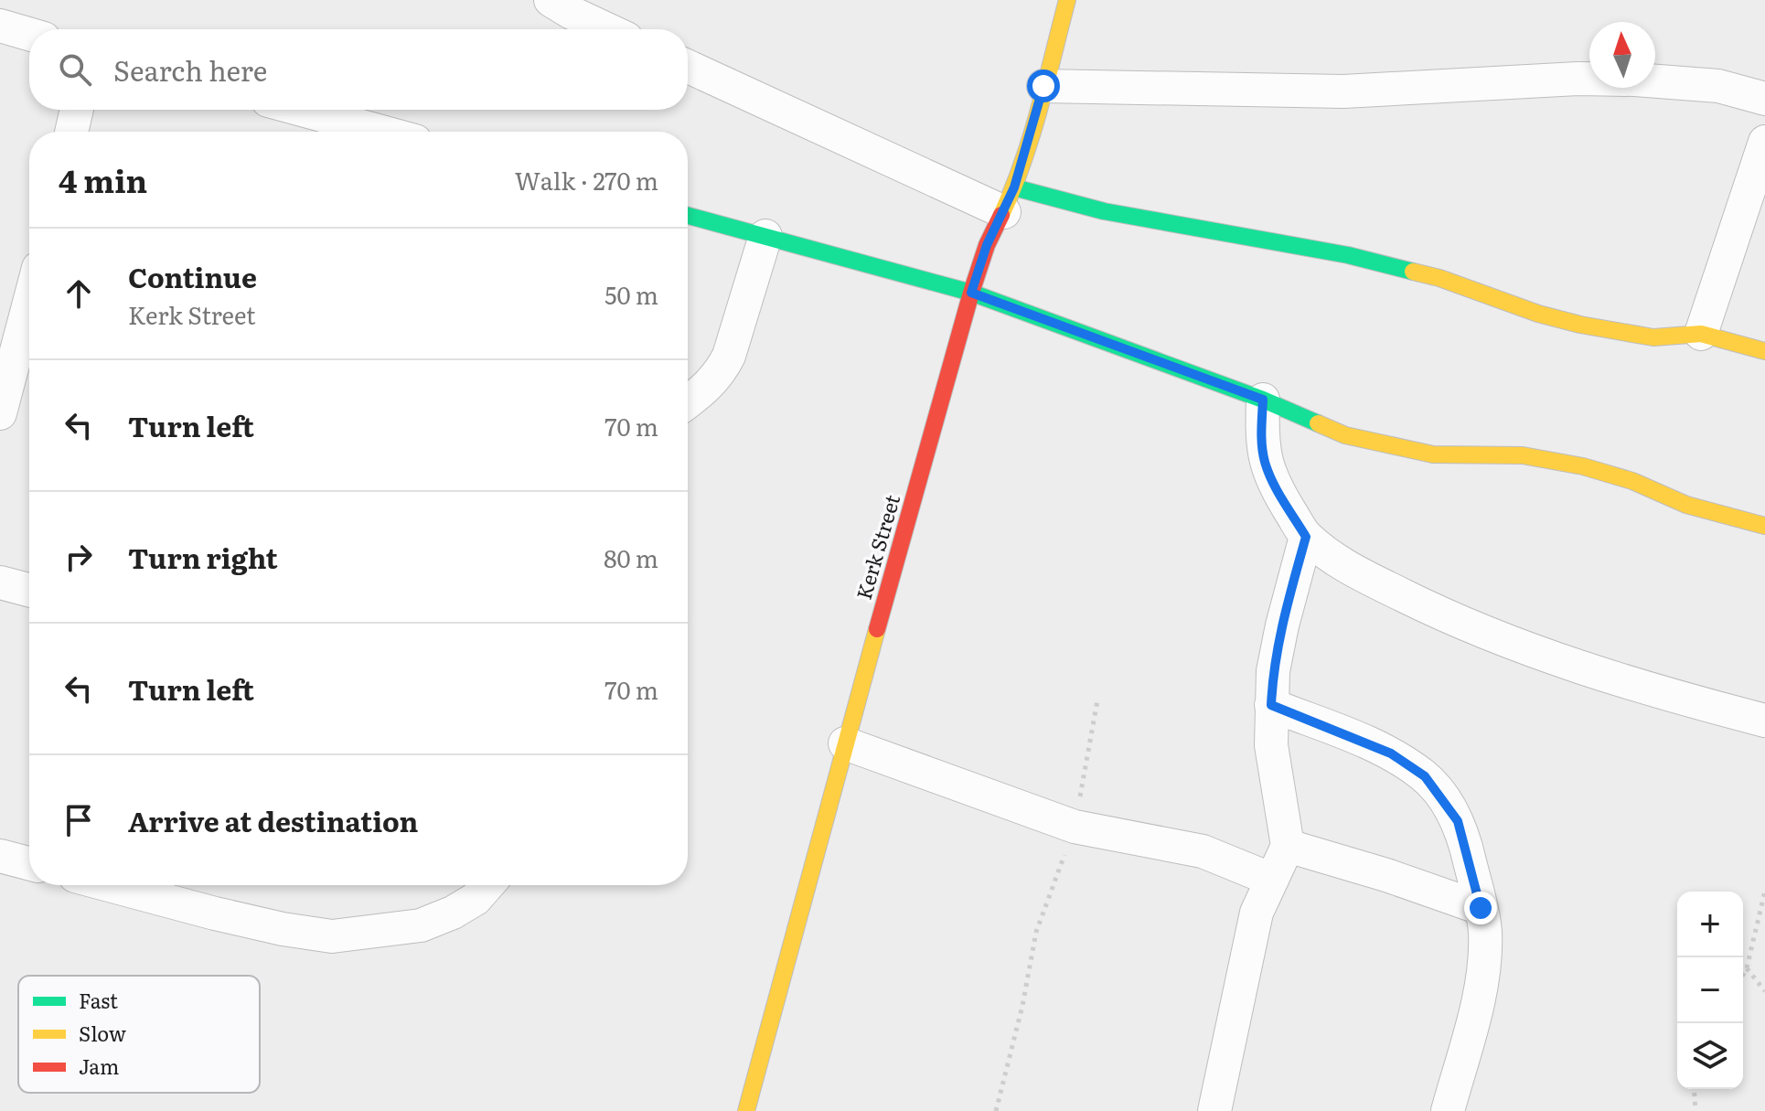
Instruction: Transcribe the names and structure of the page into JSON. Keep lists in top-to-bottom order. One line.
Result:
{"streets":{"street":["Kerk Street"]},"legend":["Fast","Slow","Jam"],"north":"top","page":{"search":"Search here","heading":["4 min","Walk · 270 m"],"list":[["Continue","Kerk Street","50 m"],["Turn left","70 m"],["Turn right","80 m"],["Turn left","70 m"],"Arrive at destination"],"map_buttons":["+","−"]}}
